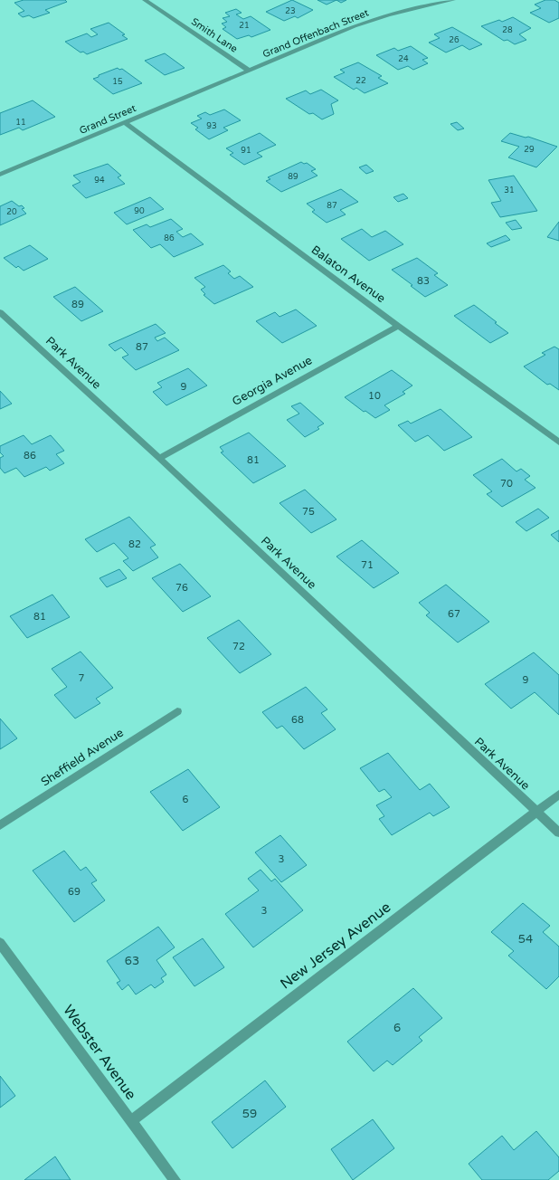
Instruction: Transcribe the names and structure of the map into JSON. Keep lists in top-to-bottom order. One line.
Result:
{"streets":{"street":["Grand Offenbach Street","Smith Lane","Grand Street","Balaton Avenue","Park Avenue","Georgia Avenue","Sheffield Avenue","New Jersey Avenue","Webster Avenue"]},"crossings":[["Grand Offenbach Street","Smith Lane"],["Grand Offenbach Street","Grand Street"],["Smith Lane","Grand Street"],["Grand Street","Balaton Avenue"],["Balaton Avenue","Georgia Avenue"],["Park Avenue","Georgia Avenue"],["Park Avenue","New Jersey Avenue"],["New Jersey Avenue","Webster Avenue"]],"house_numbers":["23","21","28","26","24","22","15","11","93","29","91","89","94","31","87","90","20","86","83","89","87","9","10","86","81","70","75","82","71","76","67","81","72","7","9","68","6","3","69","3","54","63","6","59"]}
